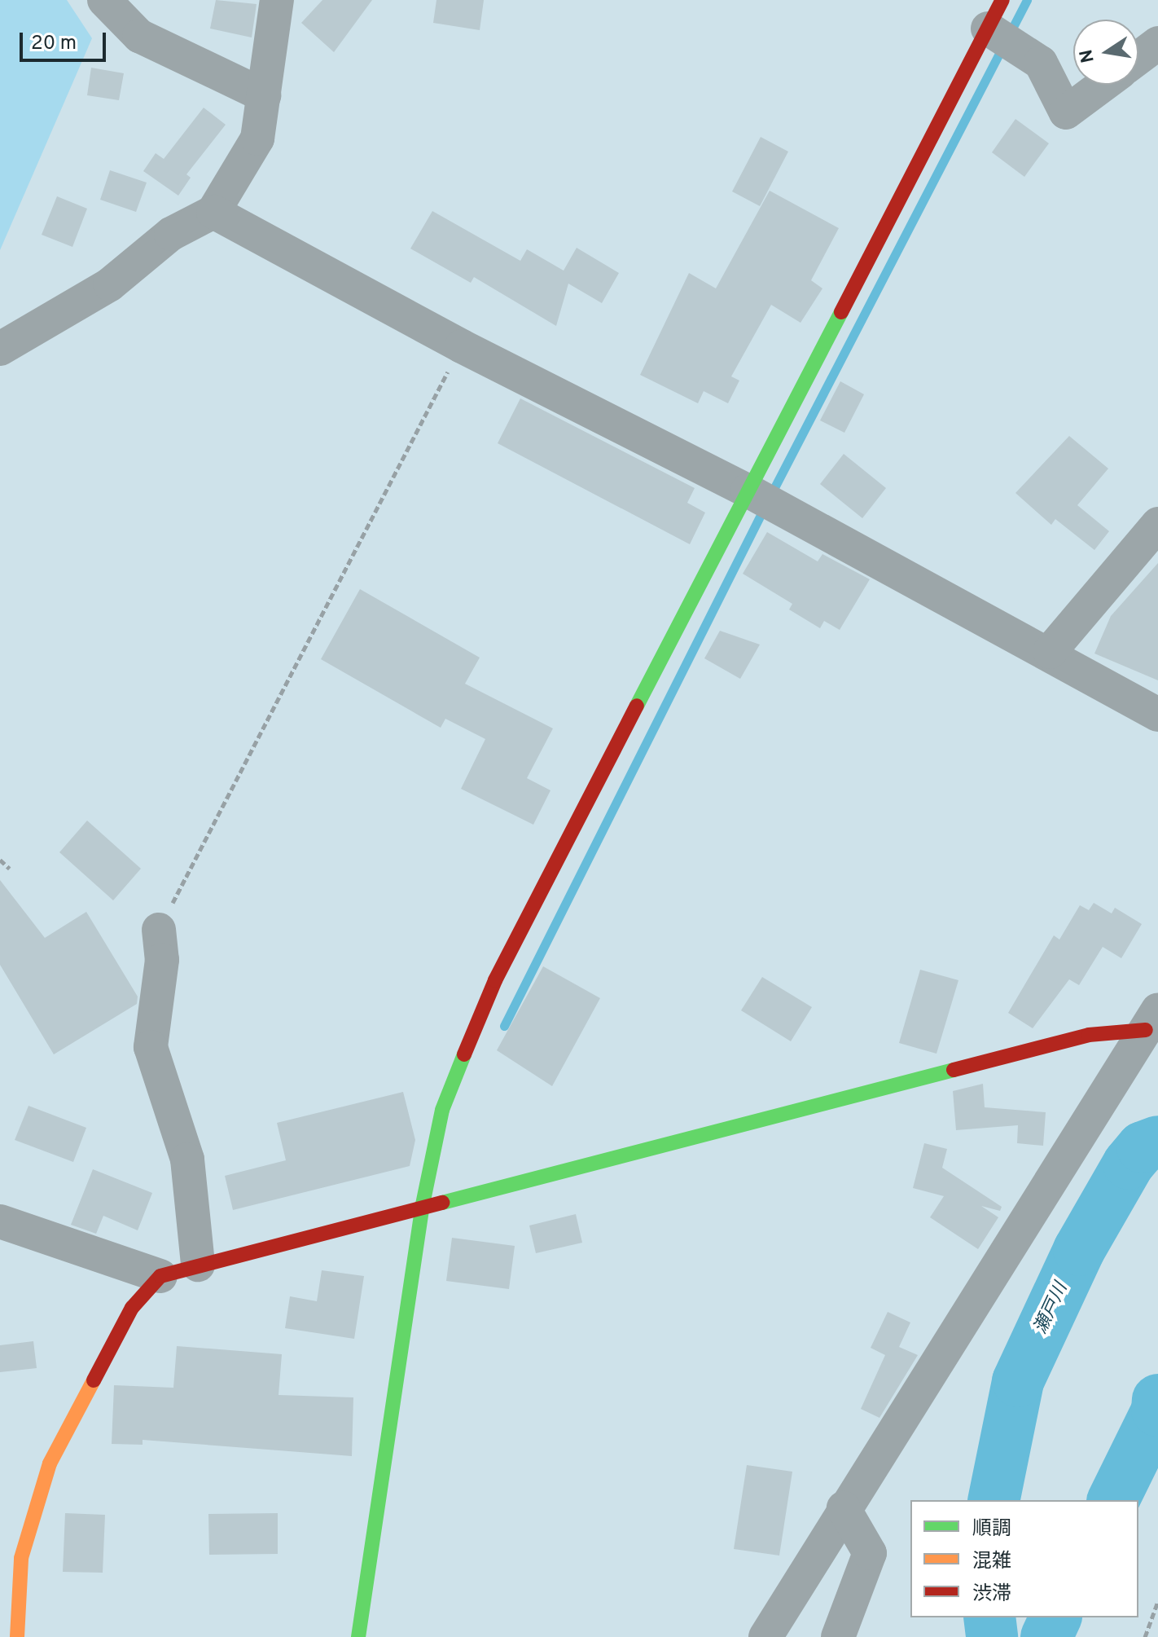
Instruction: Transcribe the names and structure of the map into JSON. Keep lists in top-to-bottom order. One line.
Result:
{"water":["瀬戸川"],"legend":["順調","混雑","渋滞"],"scale_bar":"20 m","north":"left"}
